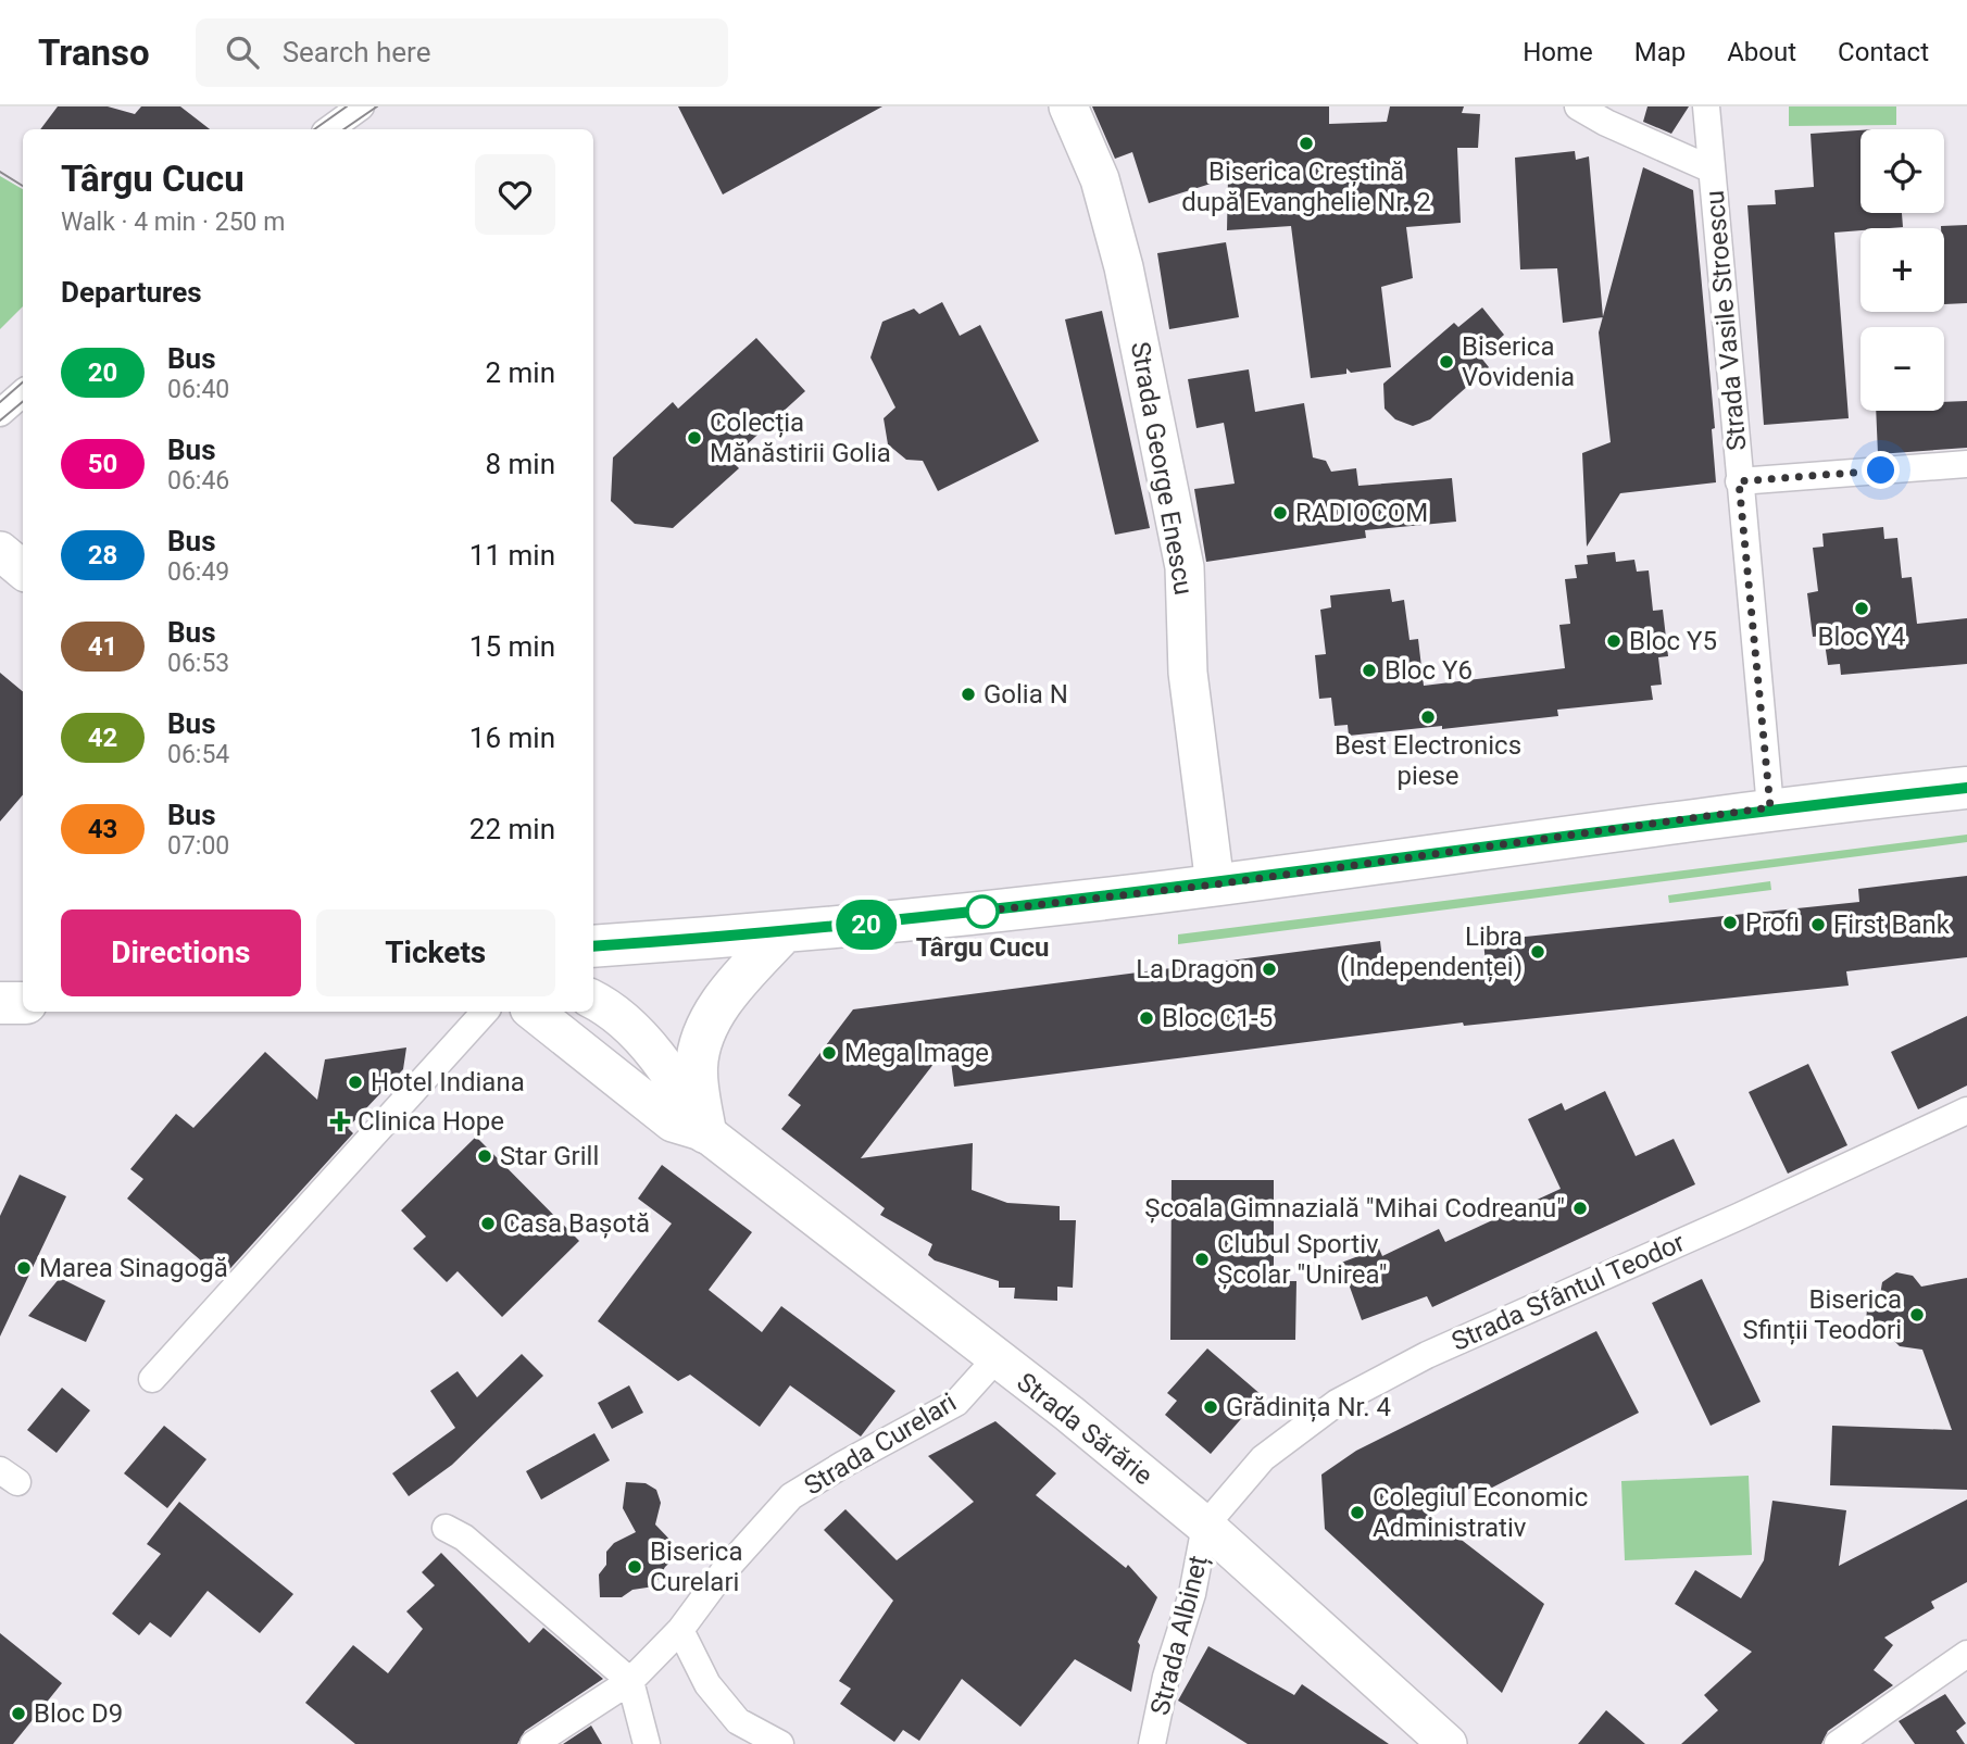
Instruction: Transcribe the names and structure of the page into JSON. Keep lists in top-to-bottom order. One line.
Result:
{"streets":{"street":["Strada Vasile Stroescu","Strada George Enescu","Strada Sfântul Teodor","Strada Sărărie","Strada Curelari","Strada Albineț"]},"crossings":[["Strada Sfântul Teodor","Strada Sărărie"],["Strada Sfântul Teodor","Strada Albineț"],["Strada Sărărie","Strada Curelari"],["Strada Sărărie","Strada Albineț"]],"places":{"other":["Biserica Creștină după Evanghelie Nr. 2","Biserica Vovidenia","Colecția Mănăstirii Golia","RADIOCOM","Bloc Y4","Bloc Y5","Bloc Y6","Golia N","Best Electronics piese","Târgu Cucu","Profi","First Bank","Libra (Independenței)","La Dragon","Bloc C1-5","Mega Image","Hotel Indiana","Star Grill","Școala Gimnazială \"Mihai Codreanu\"","Casa Bașotă","Clubul Sportiv Școlar \"Unirea\"","Marea Sinagogă","Biserica Sfinții Teodori","Grădinița Nr. 4","Colegiul Economic Administrativ","Biserica Curelari","Bloc D9"],"health":["Clinica Hope"]},"lines":["bus line 20"],"page":{"header":"Transo","search":"Search here","nav":["Home","Map","About","Contact"],"on_map":"20","map_buttons":["+","−"],"heading":[["Târgu Cucu","Walk · 4 min · 250 m"],"Departures"],"list":[{"mark":"20","name":"Bus","note":"06:40","value":"2 min"},{"mark":"50","name":"Bus","note":"06:46","value":"8 min"},{"mark":"28","name":"Bus","note":"06:49","value":"11 min"},{"mark":"41","name":"Bus","note":"06:53","value":"15 min"},{"mark":"42","name":"Bus","note":"06:54","value":"16 min"},{"mark":"43","name":"Bus","note":"07:00","value":"22 min"}],"buttons":["Directions","Tickets"]}}
